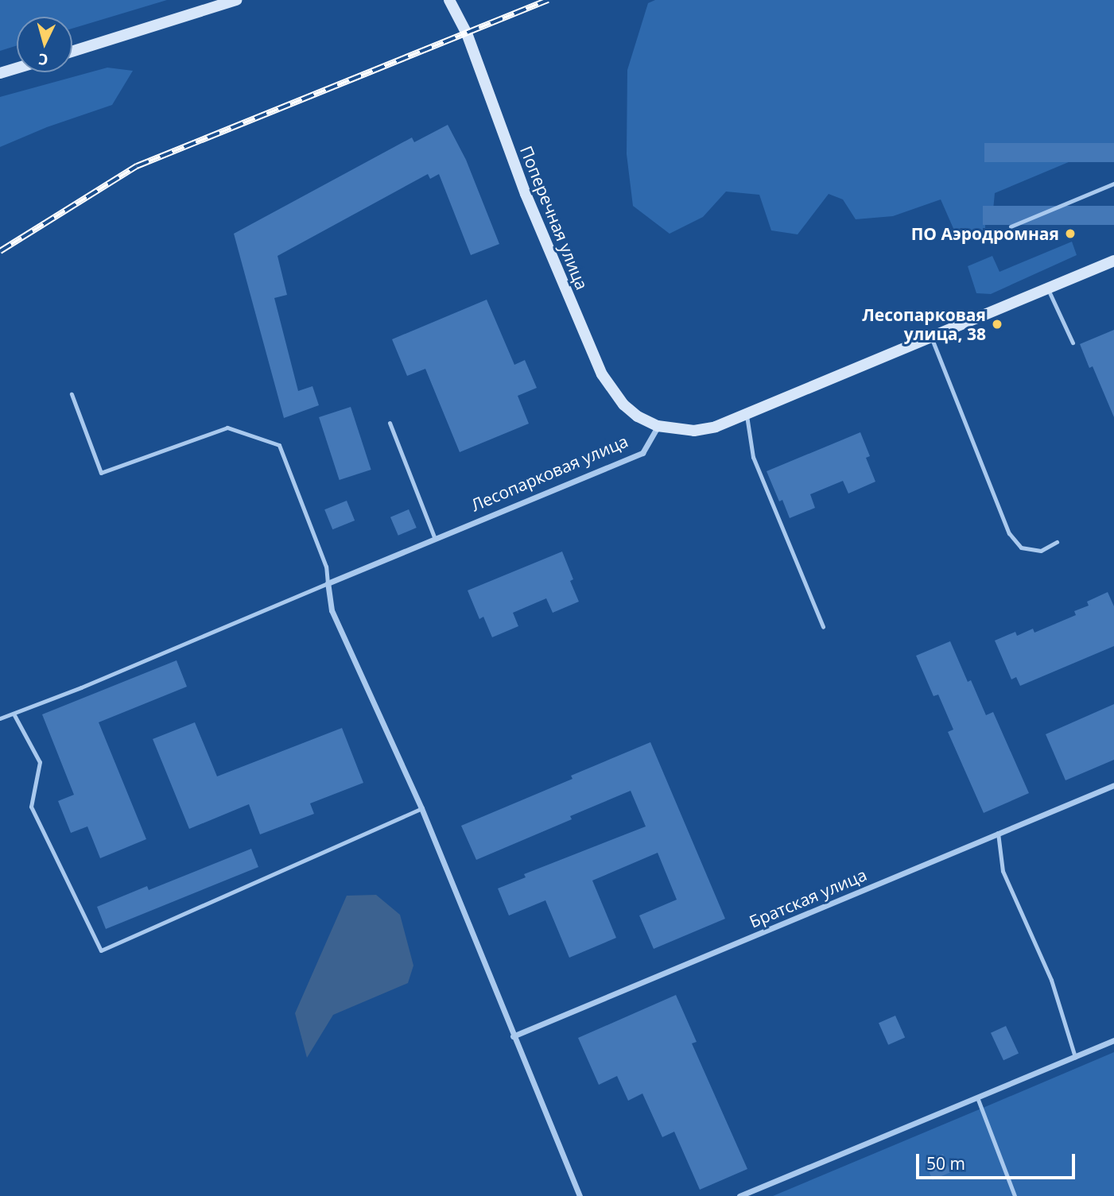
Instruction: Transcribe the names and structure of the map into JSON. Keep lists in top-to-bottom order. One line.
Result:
{"streets":{"street":["Поперечная улица","Лесопарковая улица","Братская улица"]},"crossings":[["Поперечная улица","Лесопарковая улица"]],"places":["ПО Аэродромная","Лесопарковая улица, 38"],"scale_bar":"50 m","north":"bottom"}
